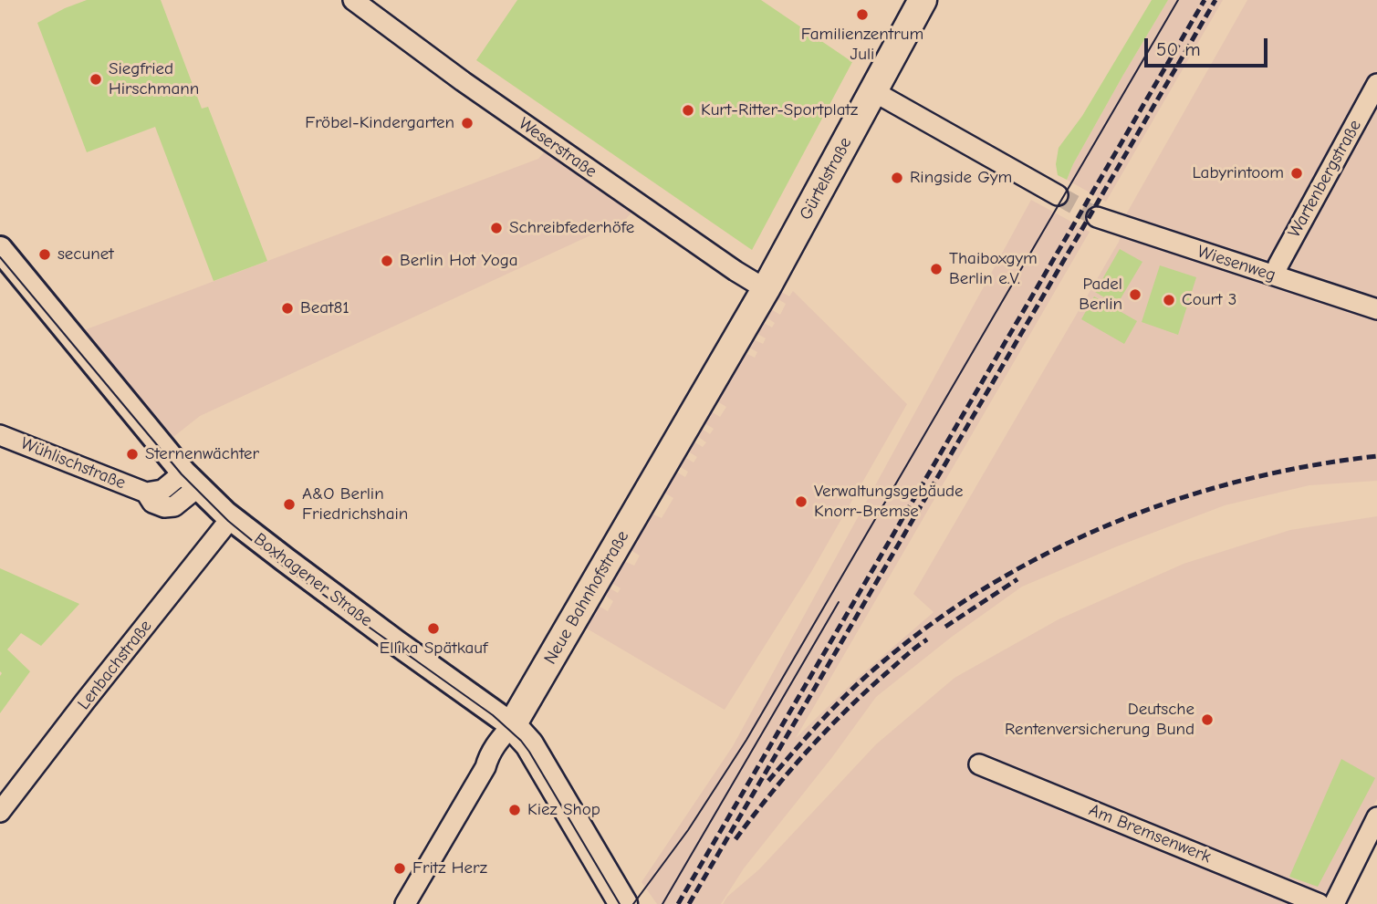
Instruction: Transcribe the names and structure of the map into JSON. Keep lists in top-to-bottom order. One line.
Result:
{"streets":{"main road":["Gürtelstraße","Boxhagener Straße","Neue Bahnhofstraße"],"street":["Weserstraße","Wartenbergstraße","Wiesenweg","Wühlischstraße","Lenbachstraße","Am Bremsenwerk"]},"crossings":[["Weserstraße","Gürtelstraße"],["Weserstraße","Neue Bahnhofstraße"],["Gürtelstraße","Neue Bahnhofstraße"],["Wartenbergstraße","Wiesenweg"],["Wühlischstraße","Boxhagener Straße"],["Boxhagener Straße","Neue Bahnhofstraße"],["Boxhagener Straße","Lenbachstraße"]],"places":["Familienzentrum Juli","Siegfried Hirschmann","Kurt-Ritter-Sportplatz","Fröbel-Kindergarten","Labyrintoom","Ringside Gym","Schreibfederhöfe","secunet","Berlin Hot Yoga","Thaiboxgym Berlin e.V.","Padel Berlin","Court 3","Beat81","Sternenwächter","Verwaltungsgebäude Knorr-Bremse","A&O Berlin Friedrichshain","Ellîka Spätkauf","Deutsche Rentenversicherung Bund","Kiez Shop","Fritz Herz"],"scale_bar":"50 m"}
